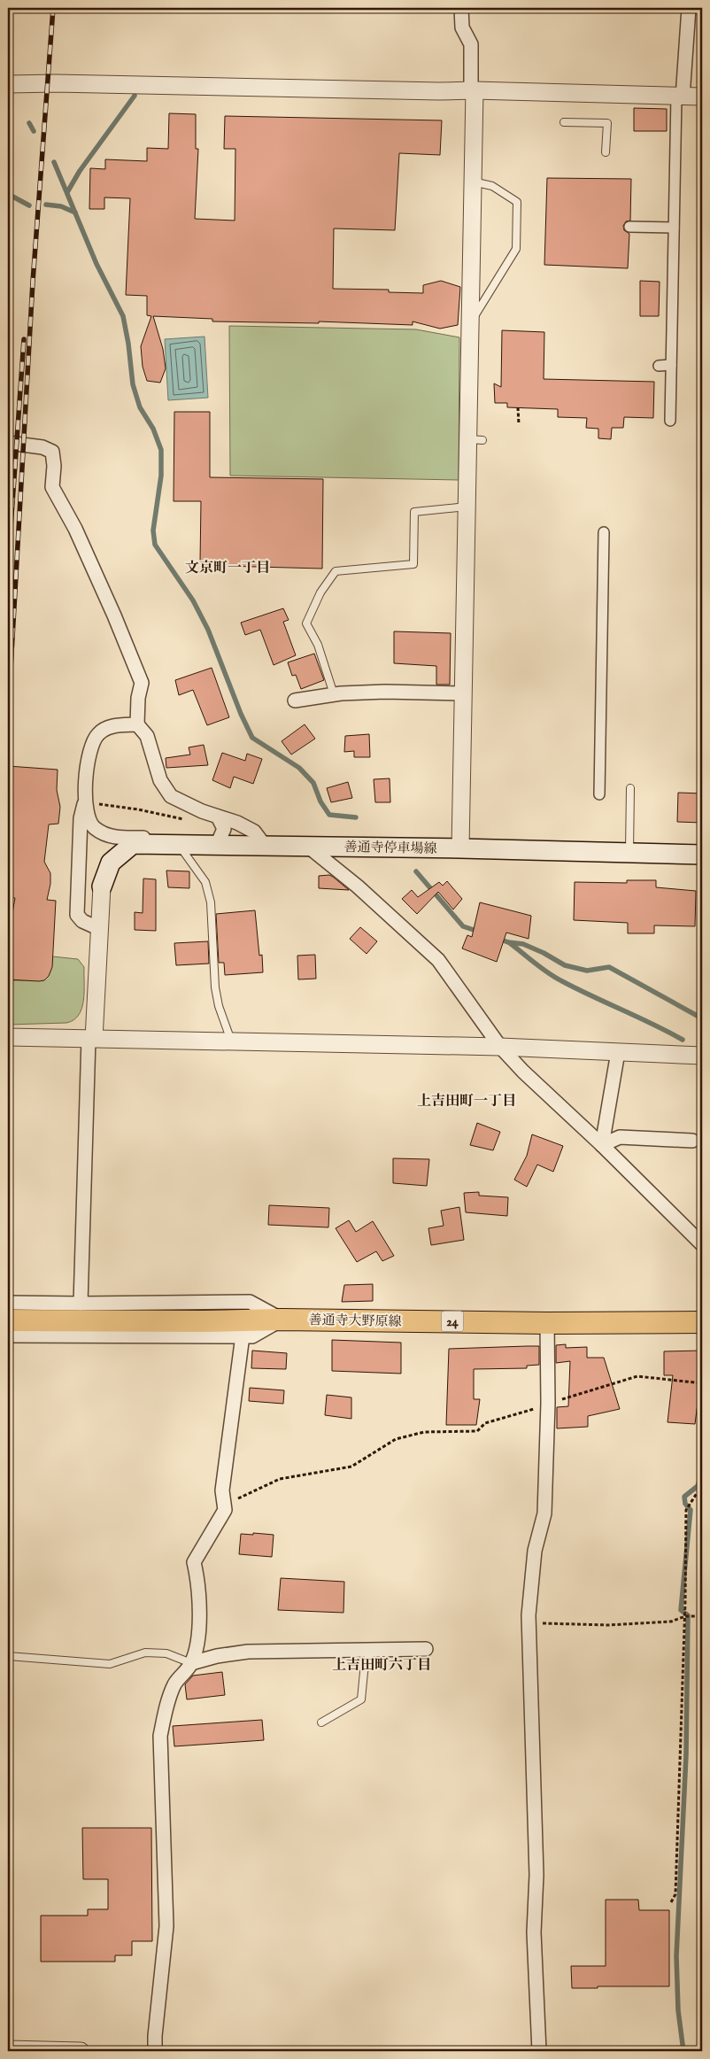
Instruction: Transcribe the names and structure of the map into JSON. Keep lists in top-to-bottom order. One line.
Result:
{"streets":{"main road":["善通寺停車場線","善通寺大野原線","24"]},"districts":["文京町一丁目","上吉田町一丁目","上吉田町六丁目"]}
